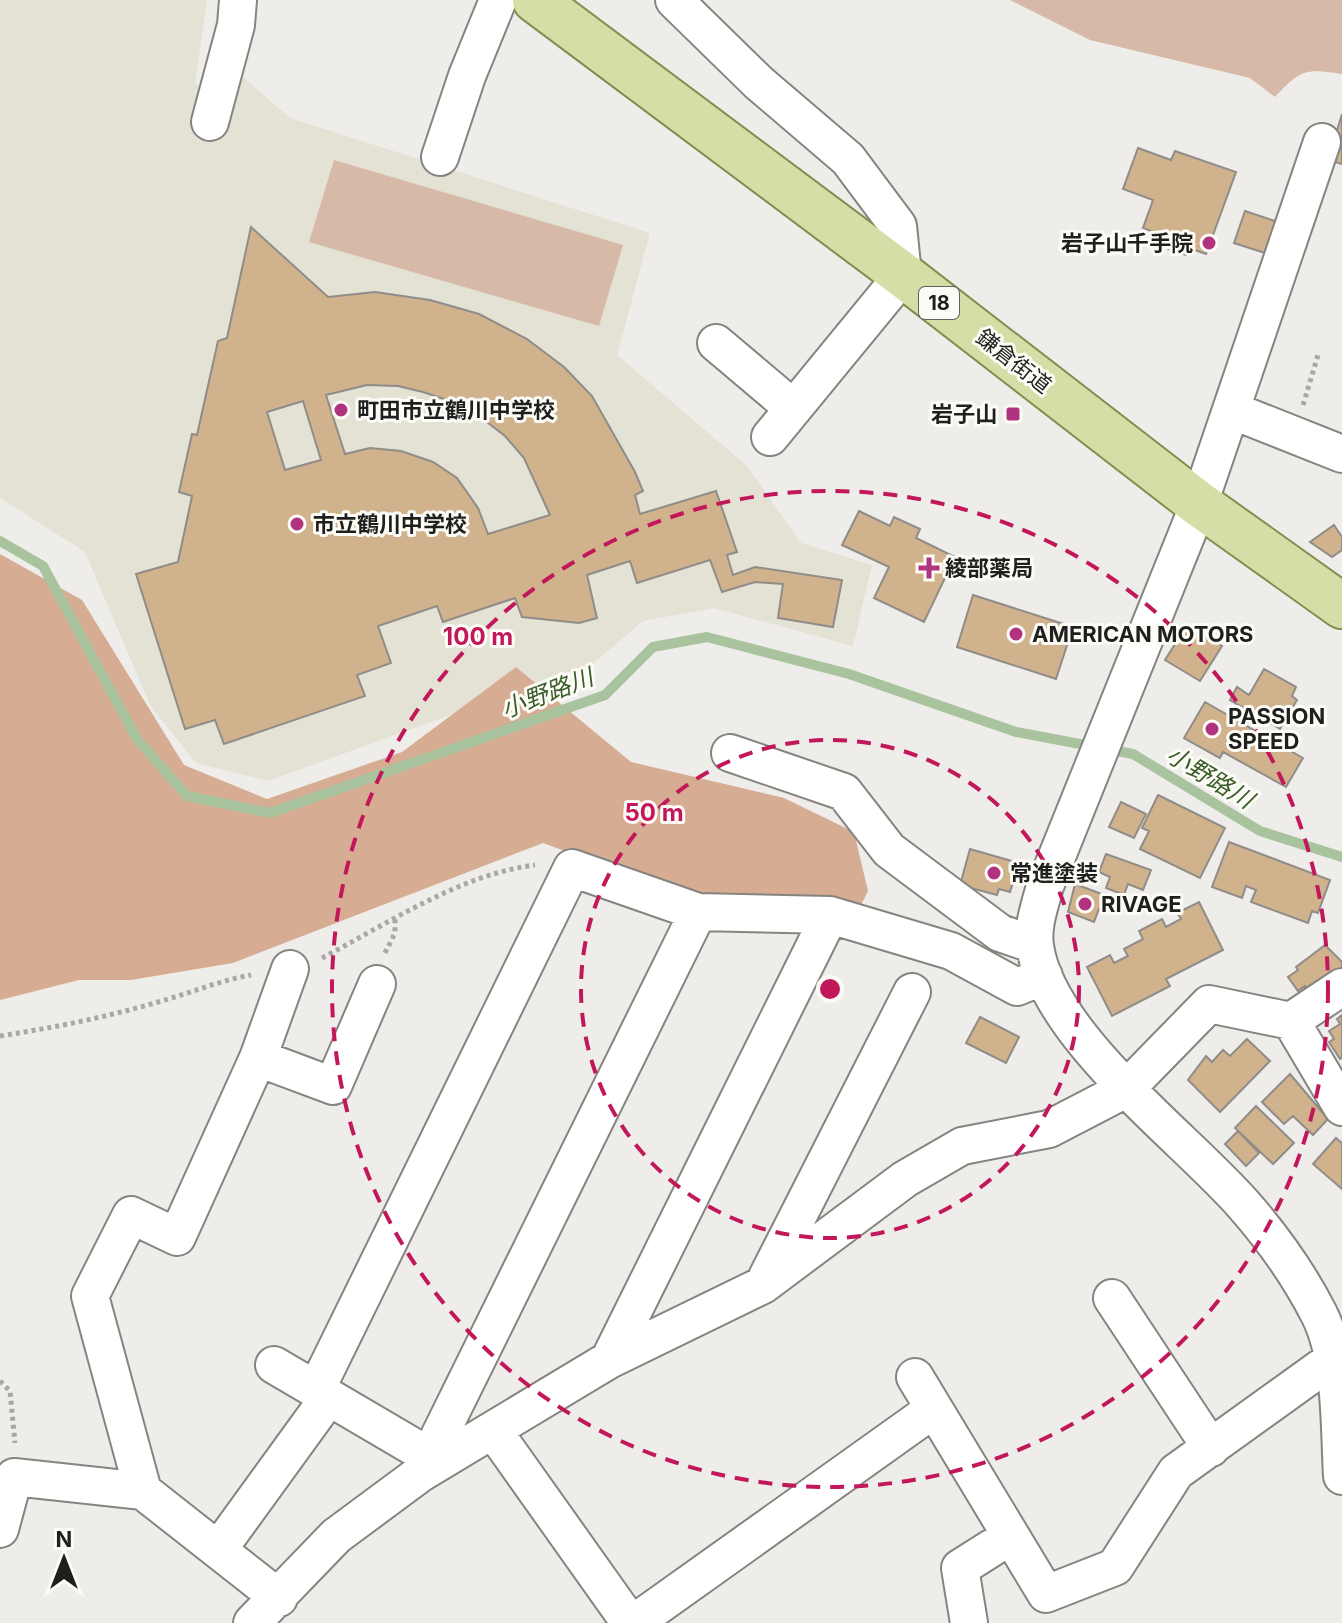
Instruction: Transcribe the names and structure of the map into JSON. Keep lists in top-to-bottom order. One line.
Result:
{"streets":{"main road":["18","鎌倉街道"]},"water":["小野路川"],"places":{"other":["岩子山千手院","町田市立鶴川中学校","市立鶴川中学校","AMERICAN MOTORS","PASSION SPEED","常進塗装","RIVAGE"],"transit":["岩子山"],"health":["綾部薬局"]},"north":"top","rings":["100 m","50 m"]}
